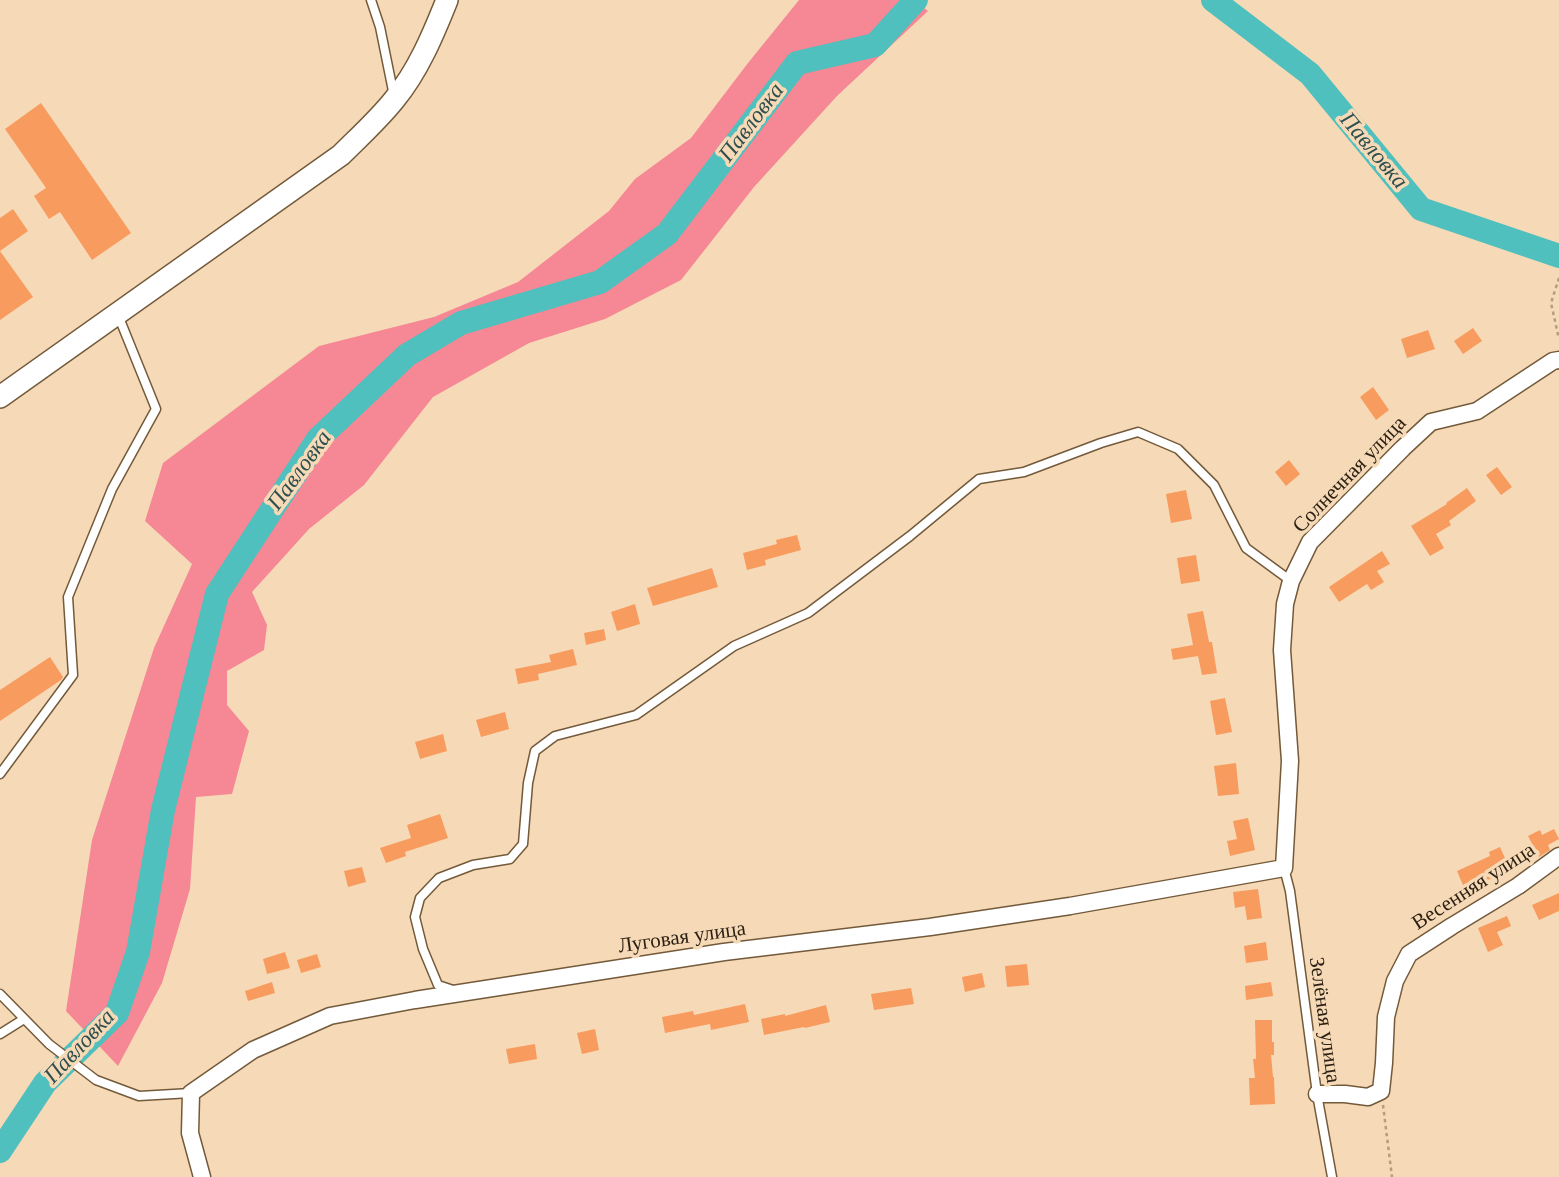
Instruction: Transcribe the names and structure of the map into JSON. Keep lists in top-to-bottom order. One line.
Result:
{"streets":{"street":["Солнечная улица","Весенняя улица","Луговая улица"],"lane":["Зелёная улица"]},"crossings":[["Солнечная улица","Луговая улица"],["Солнечная улица","Зелёная улица"],["Луговая улица","Зелёная улица"]],"water":["Павловка"]}
